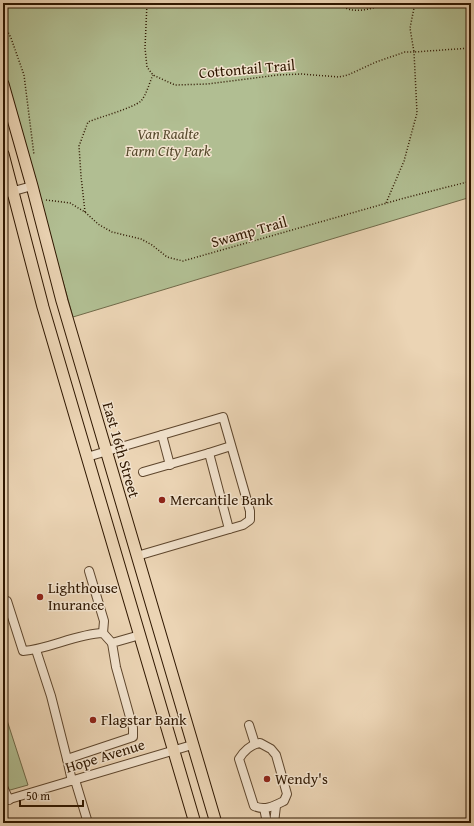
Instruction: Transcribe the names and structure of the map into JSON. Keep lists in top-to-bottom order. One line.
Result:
{"streets":{"main road":["East 16th Street"],"street":["Hope Avenue"],"path":["Cottontail Trail","Swamp Trail"]},"crossings":[["East 16th Street","Hope Avenue"]],"parks":["Van Raalte Farm City Park"],"places":["Mercantile Bank","Lighthouse Inurance","Flagstar Bank","Wendy's"],"scale_bar":"50 m"}
